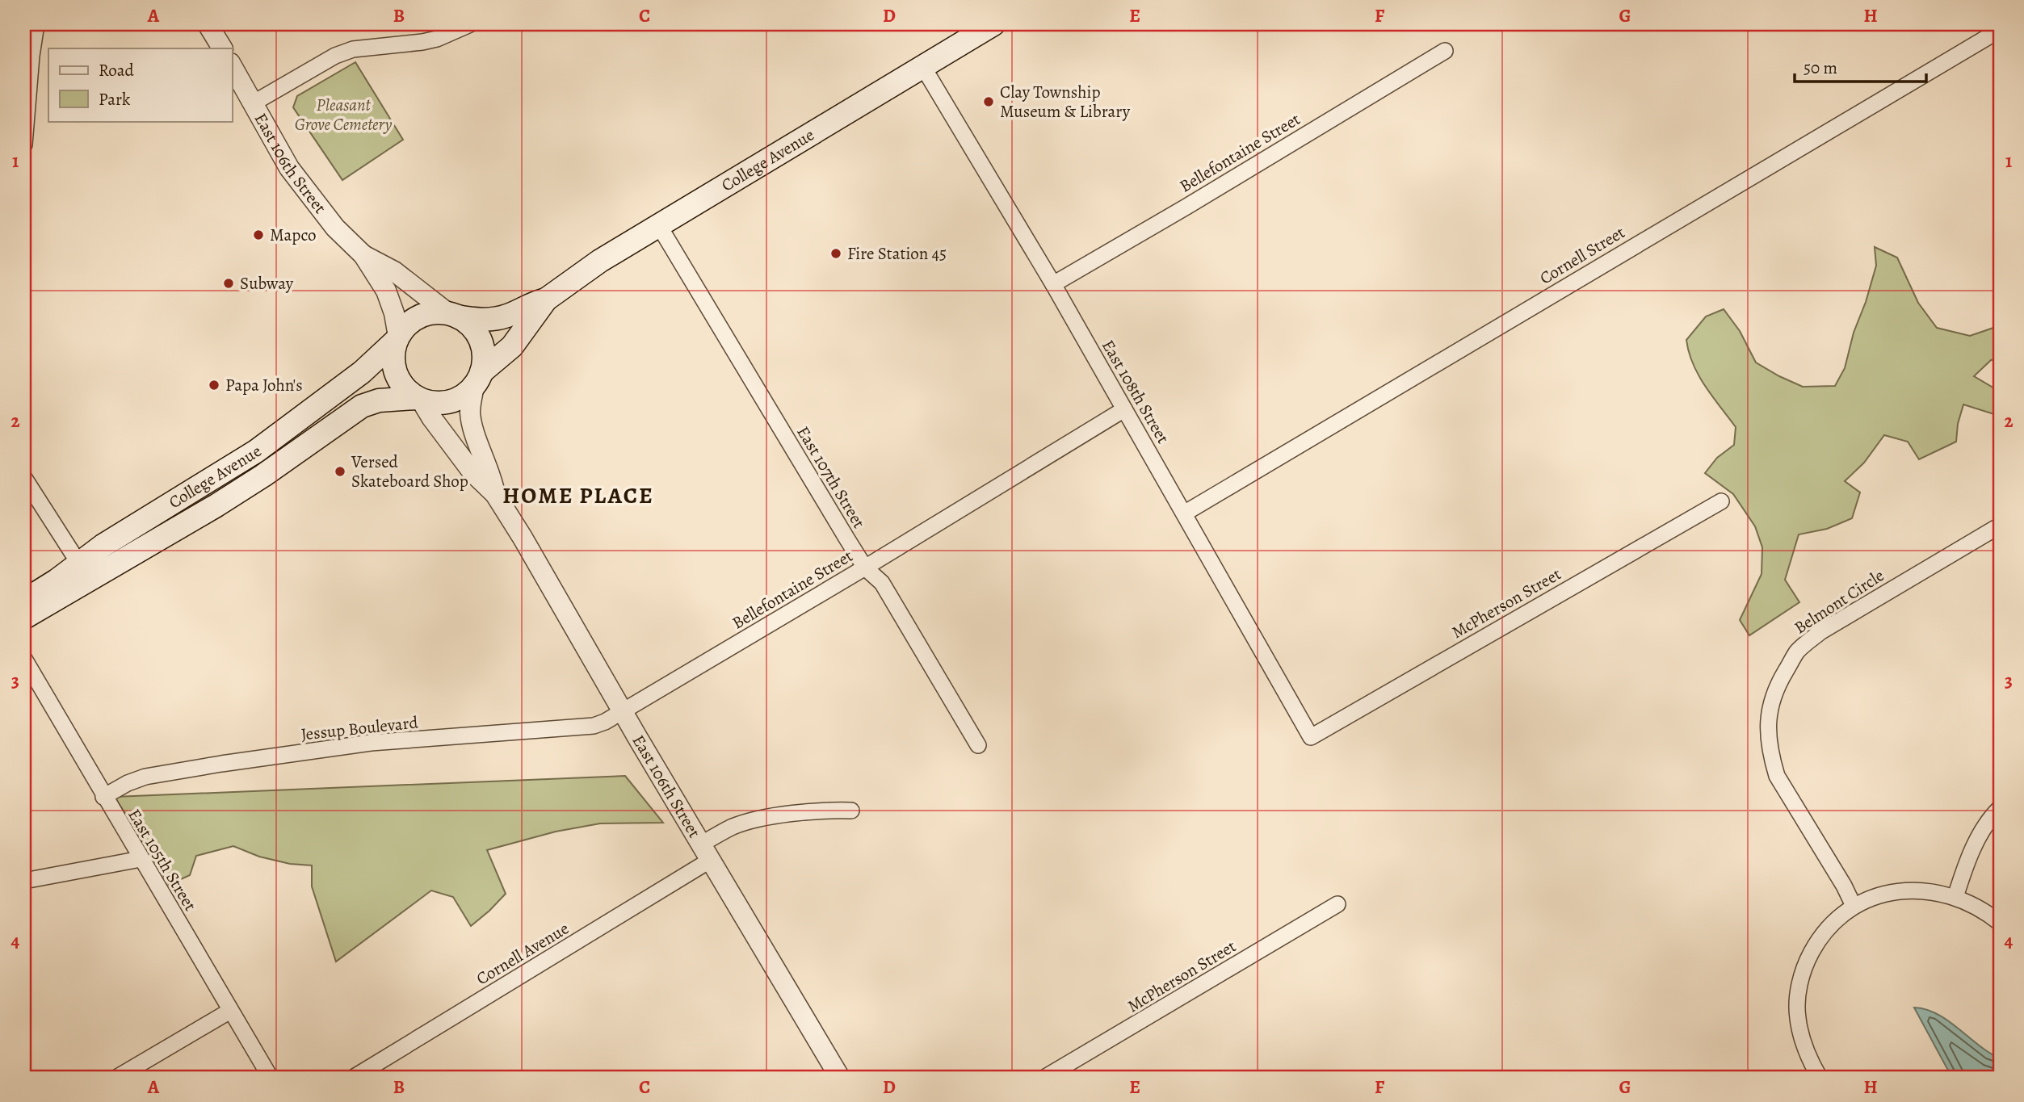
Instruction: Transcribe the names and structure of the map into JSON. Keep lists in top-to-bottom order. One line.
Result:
{"streets":{"main road":["College Avenue"],"street":["Bellefontaine Street","East 106th Street","Cornell Street","East 108th Street","East 107th Street","Belmont Circle","McPherson Street","Jessup Boulevard","East 105th Street","Cornell Avenue"]},"crossings":[["Bellefontaine Street","East 106th Street"],["Bellefontaine Street","East 108th Street"],["Bellefontaine Street","East 107th Street"],["Bellefontaine Street","Jessup Boulevard"],["College Avenue","East 106th Street"],["College Avenue","East 108th Street"],["College Avenue","East 107th Street"],["East 106th Street","Jessup Boulevard"],["East 106th Street","Cornell Avenue"],["Cornell Street","East 108th Street"],["East 108th Street","McPherson Street"],["Jessup Boulevard","East 105th Street"]],"districts":["HOME PLACE"],"parks":["Pleasant Grove Cemetery"],"places":["Clay Township Museum & Library","Mapco","Fire Station 45","Subway","Papa John's","Versed Skateboard Shop"],"legend":["Road","Park"],"scale_bar":"50 m","grid":{"columns":["A","B","C","D","E","F","G","H"],"rows":["1","2","3","4"]}}
